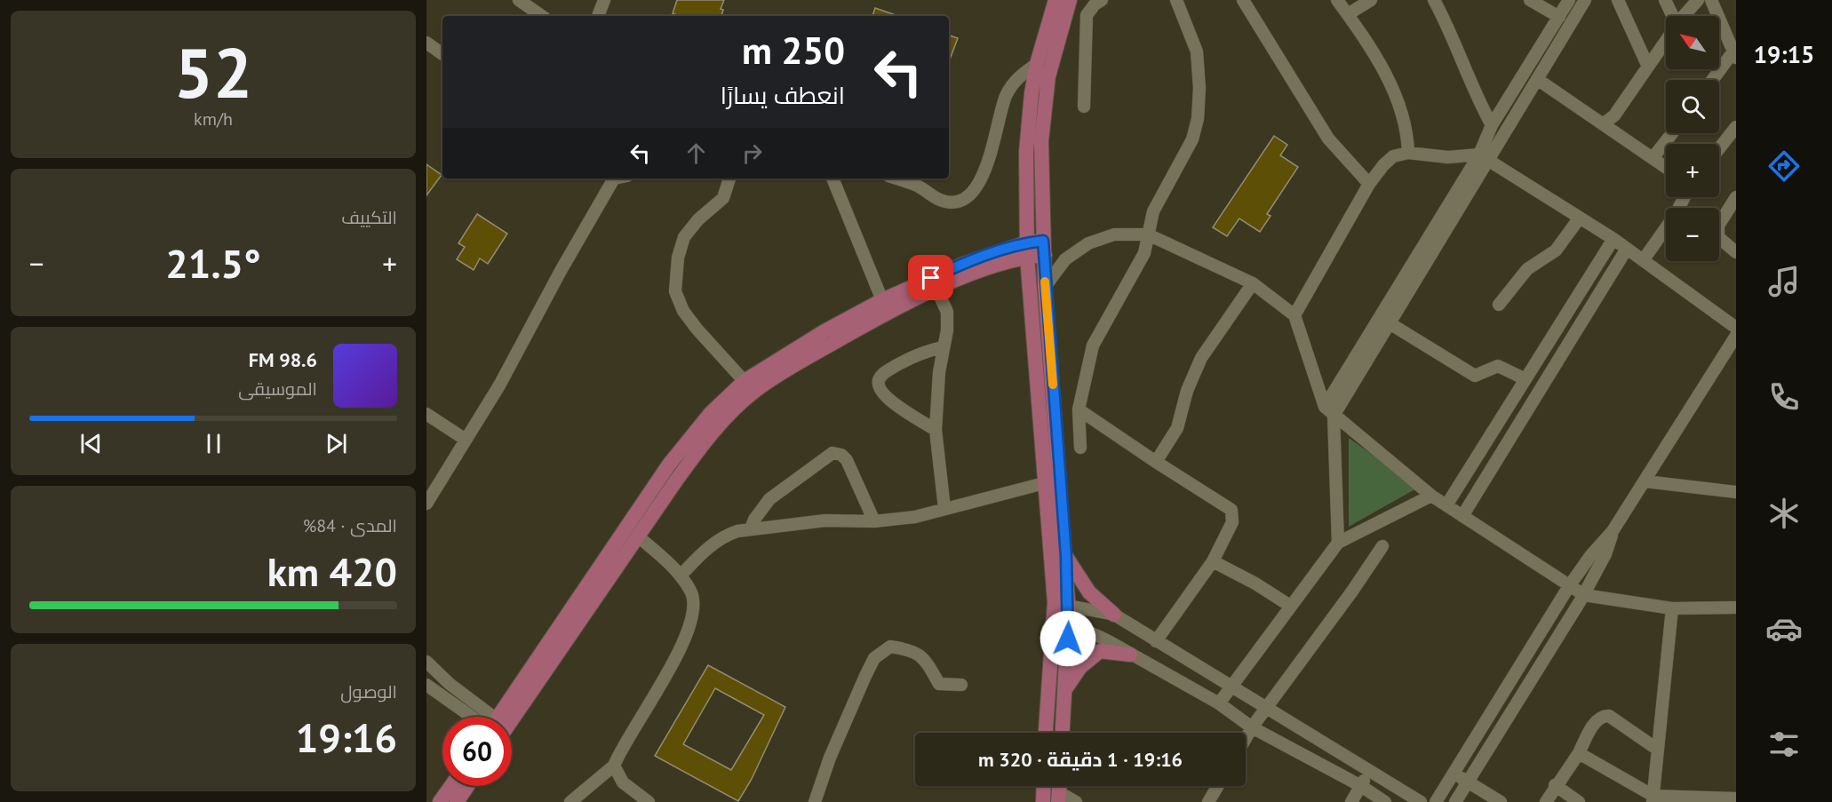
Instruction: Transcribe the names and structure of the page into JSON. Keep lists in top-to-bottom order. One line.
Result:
{"north":"top left","page":{"tabs":"19:15","tile":[["52","km/h"],"التكييف",["المدى · 84%","420 km"],["الوصول","19:16"]],"map_buttons":["+","−"],"turn":["250 m","انعطف يسارًا"],"heat":["−","21.5°","+"],"song":["98.6 FM","الموسيقى"],"limit":"60","trip":"19:16 · 1 دقيقة · 320 m"}}
